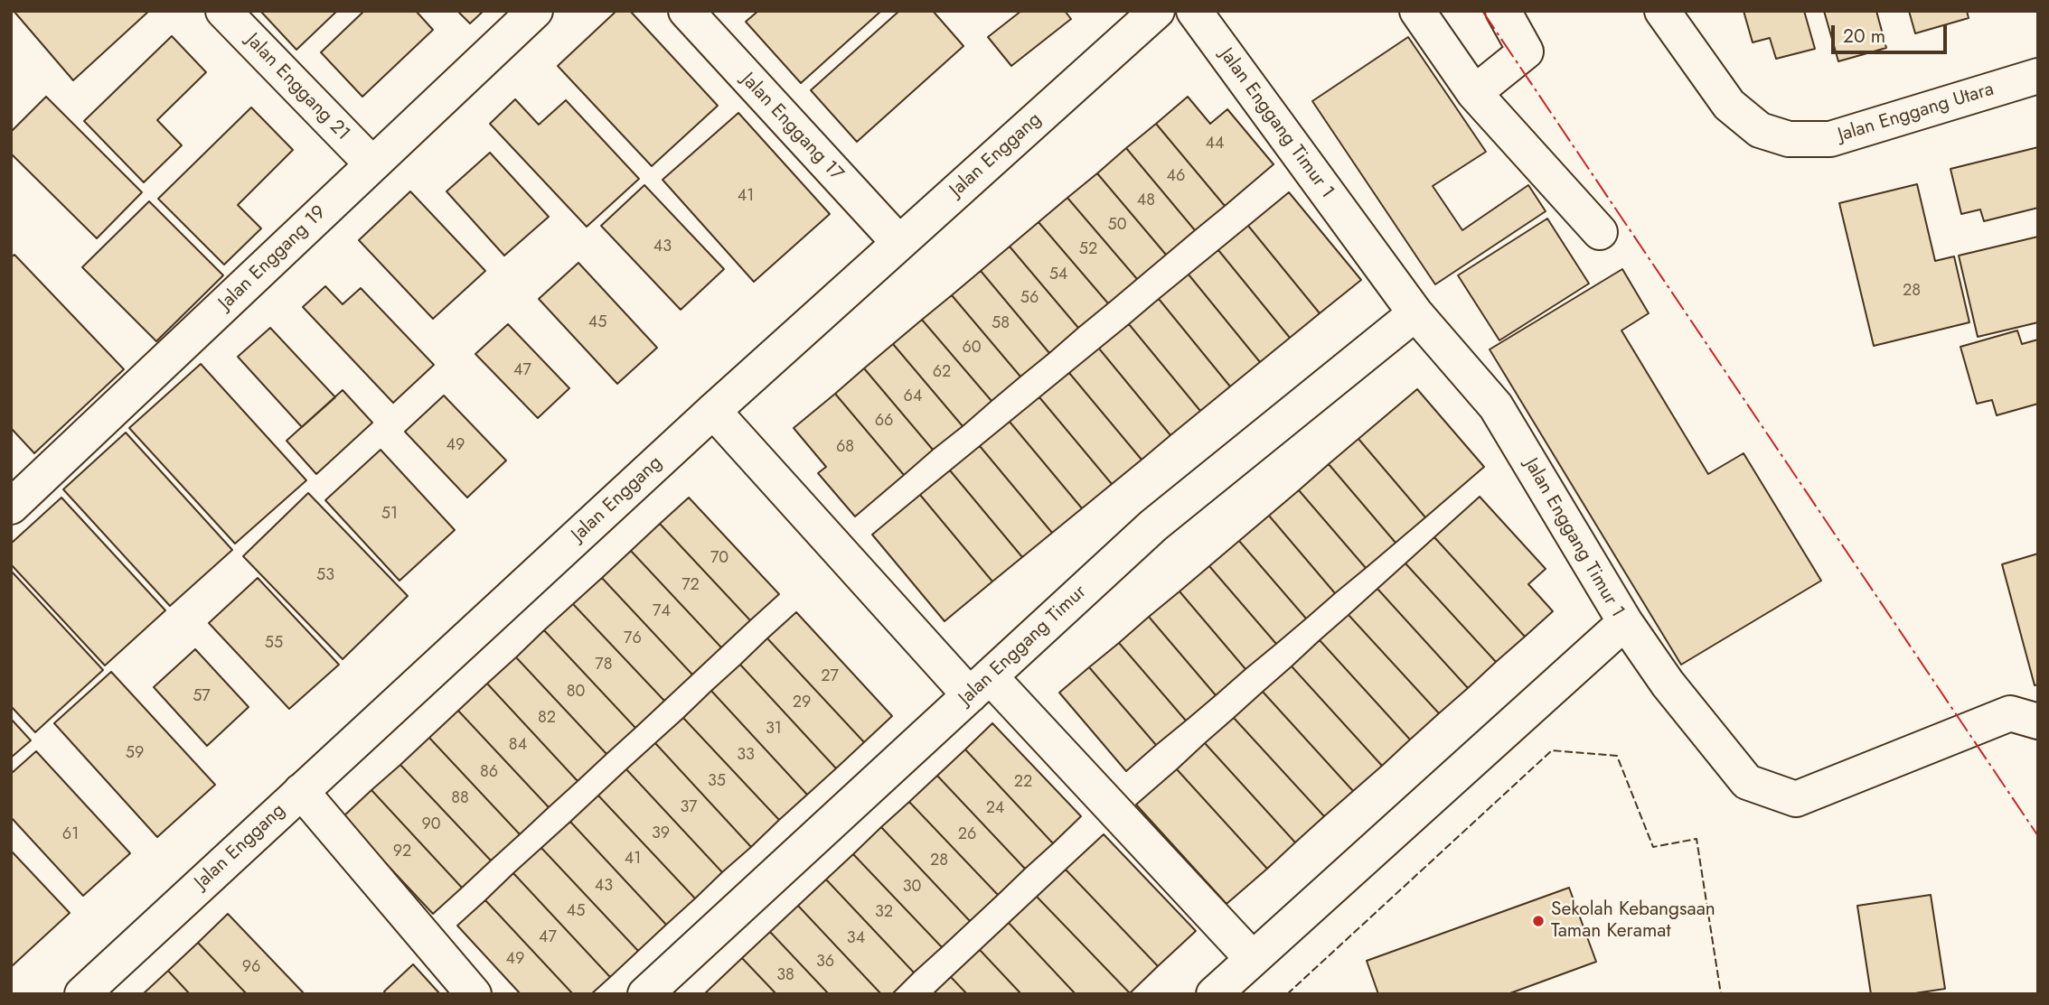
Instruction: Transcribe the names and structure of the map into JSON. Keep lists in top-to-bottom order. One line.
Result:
{"streets":{"street":["Jalan Enggang 21","Jalan Enggang Utara","Jalan Enggang Timur 1","Jalan Enggang 17","Jalan Enggang","Jalan Enggang 19","Jalan Enggang Timur"]},"crossings":[["Jalan Enggang 21","Jalan Enggang 19"],["Jalan Enggang Timur 1","Jalan Enggang Timur"],["Jalan Enggang 17","Jalan Enggang"]],"places":["Sekolah Kebangsaan Taman Keramat"],"house_numbers":["44","46","41","48","50","43","52","54","28","56","45","58","60","47","62","64","66","49","68","51","70","53","72","74","76","55","78","27","80","57","29","82","31","84","59","33","86","35","22","88","37","24","90","39","61","26","92","41","28","43","30","45","32","47","34","49","36","96","38"],"scale_bar":"20 m"}
